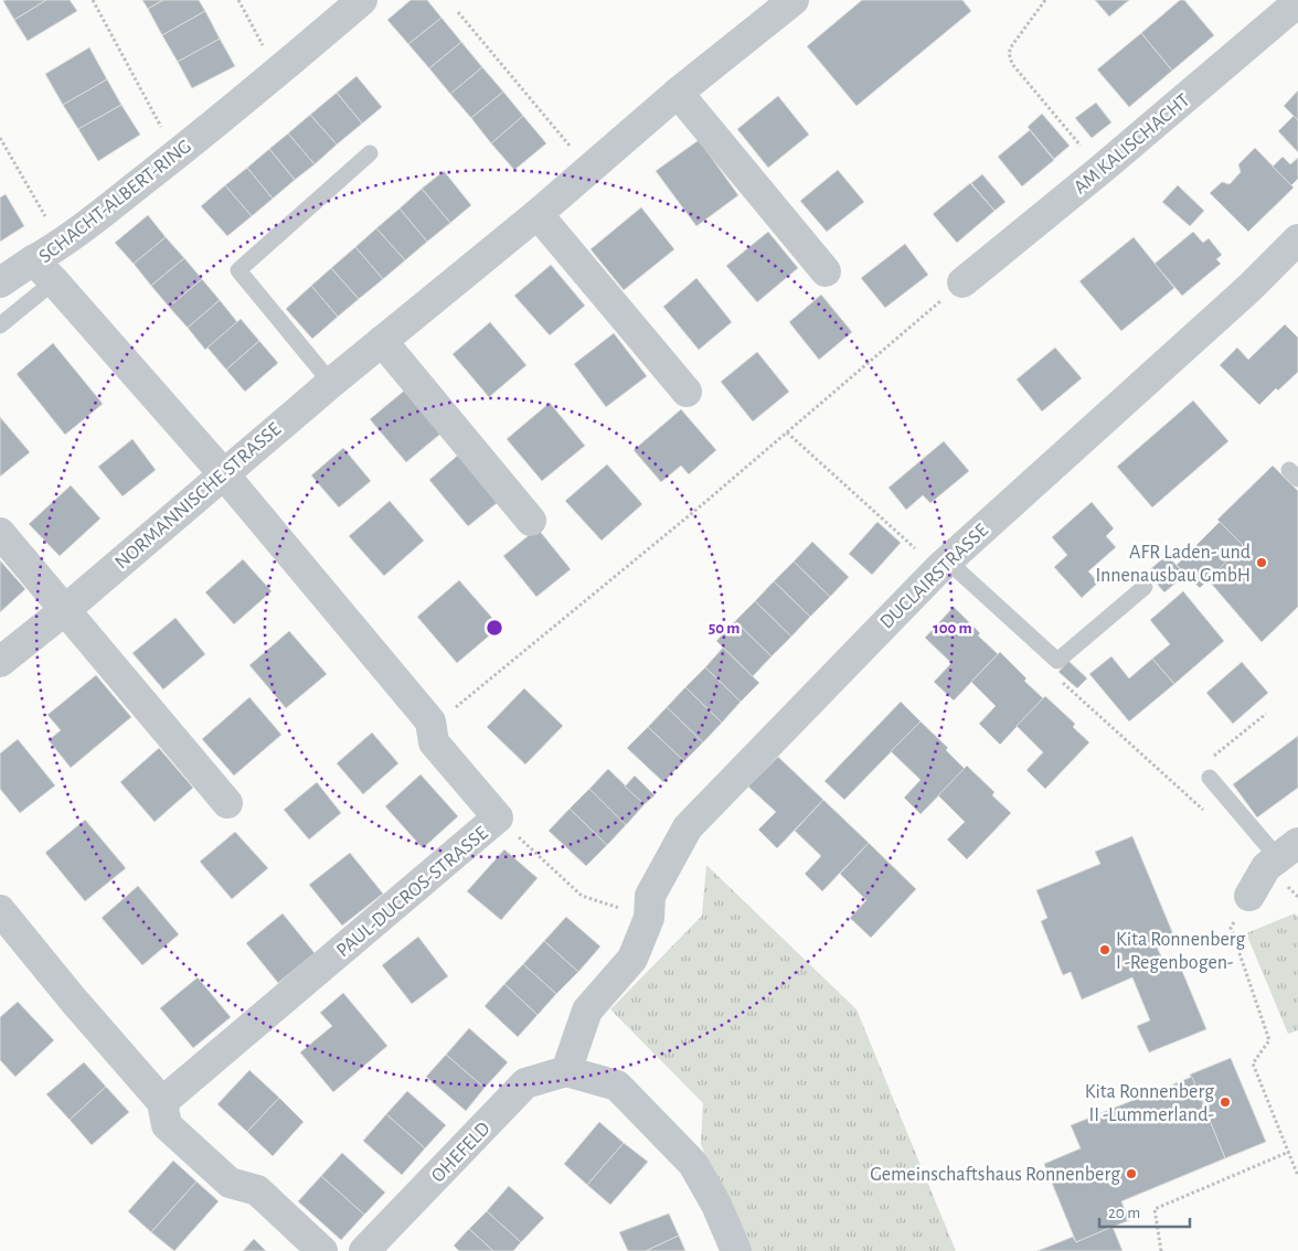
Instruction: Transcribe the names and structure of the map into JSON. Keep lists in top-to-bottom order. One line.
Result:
{"streets":{"street":["AM KALISCHACHT","SCHACHT-ALBERT-RING","NORMANNISCHE STRASSE","DUCLAIRSTRASSE","PAUL-DUCROS-STRASSE","OHEFELD"]},"crossings":[["SCHACHT-ALBERT-RING","NORMANNISCHE STRASSE"],["SCHACHT-ALBERT-RING","PAUL-DUCROS-STRASSE"],["NORMANNISCHE STRASSE","PAUL-DUCROS-STRASSE"],["DUCLAIRSTRASSE","OHEFELD"]],"places":["AFR Laden- und Innenausbau GmbH","Kita Ronnenberg I -Regenbogen-","Kita Ronnenberg II -Lummerland-","Gemeinschaftshaus Ronnenberg"],"scale_bar":"20 m","rings":["50 m","100 m"]}
